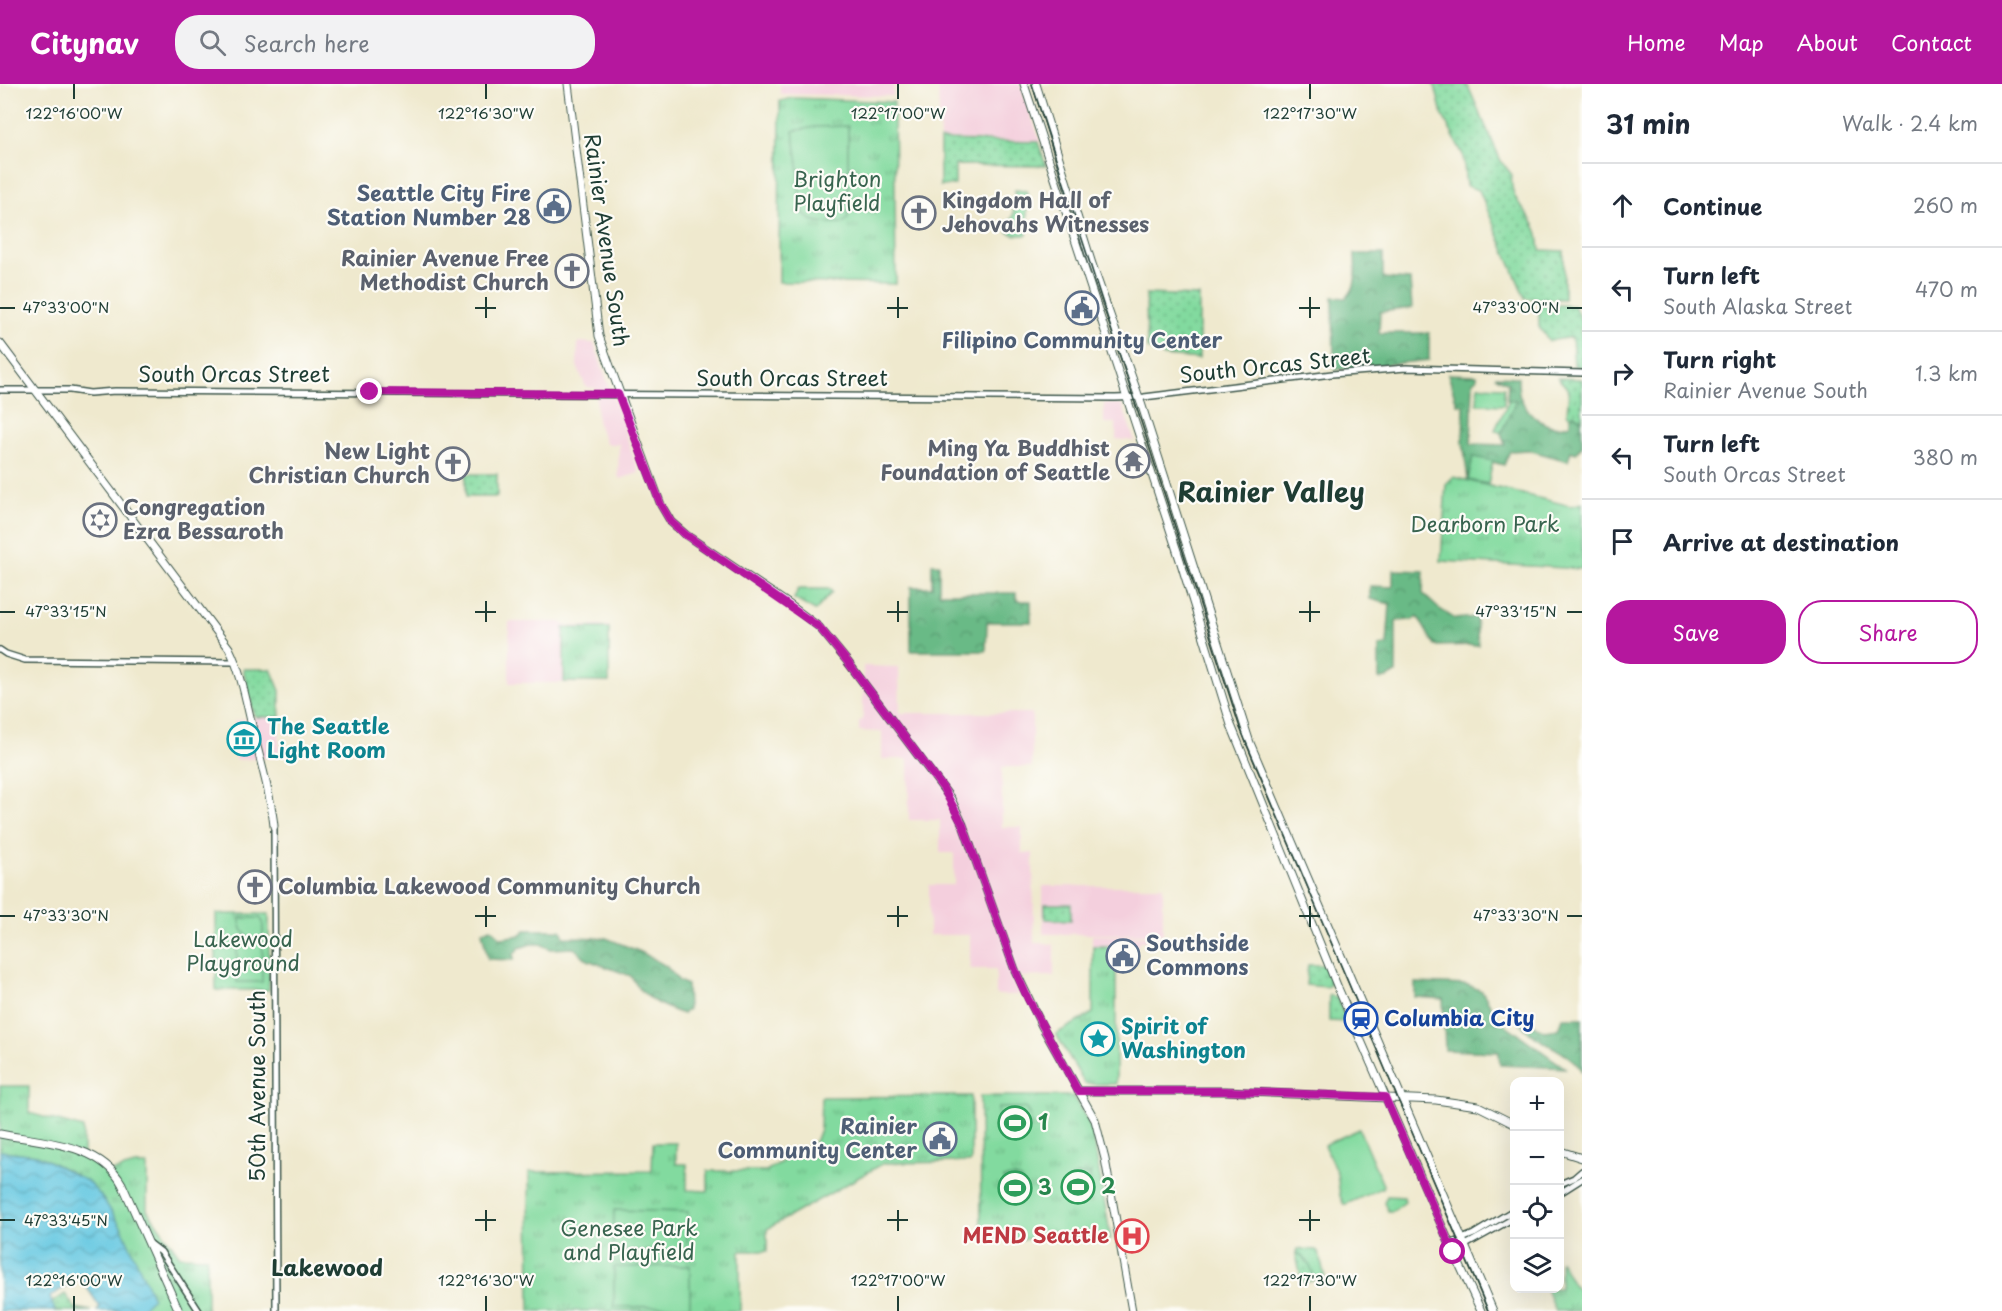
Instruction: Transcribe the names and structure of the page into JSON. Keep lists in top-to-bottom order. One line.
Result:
{"streets":{"main road":["Rainier Avenue South"],"street":["South Orcas Street","50th Avenue South"]},"crossings":[["Rainier Avenue South","South Orcas Street"]],"districts":["Rainier Valley","Lakewood"],"parks":["Brighton Playfield","Dearborn Park","Lakewood Playground","Genesee Park and Playfield"],"places":{"public building":["Seattle City Fire Station Number 28","Filipino Community Center","Southside Commons","Rainier Community Center"],"church":["Kingdom Hall of Jehovahs Witnesses","Rainier Avenue Free Methodist Church","New Light Christian Church","Columbia Lakewood Community Church"],"temple":["Ming Ya Buddhist Foundation of Seattle"],"synagogue":["Congregation Ezra Bessaroth"],"museum":["The Seattle Light Room"],"station":["Columbia City"],"place":["Spirit of Washington"],"sports":["1","2","3"],"hospital":["MEND Seattle"]},"page":{"header":"Citynav","search":"Search here","nav":["Home","Map","About","Contact"],"heading":["31 min","Walk · 2.4 km"],"list":[["Continue","260 m"],["Turn left","South Alaska Street","470 m"],["Turn right","Rainier Avenue South","1.3 km"],["Turn left","South Orcas Street","380 m"],"Arrive at destination"],"buttons":["Save","Share"],"map_buttons":["+","−"]},"coordinates":["122°16'00\"W","122°16'30\"W","122°17'00\"W","122°17'30\"W","47°33'00\"N","47°33'15\"N","47°33'30\"N","47°33'45\"N"]}
